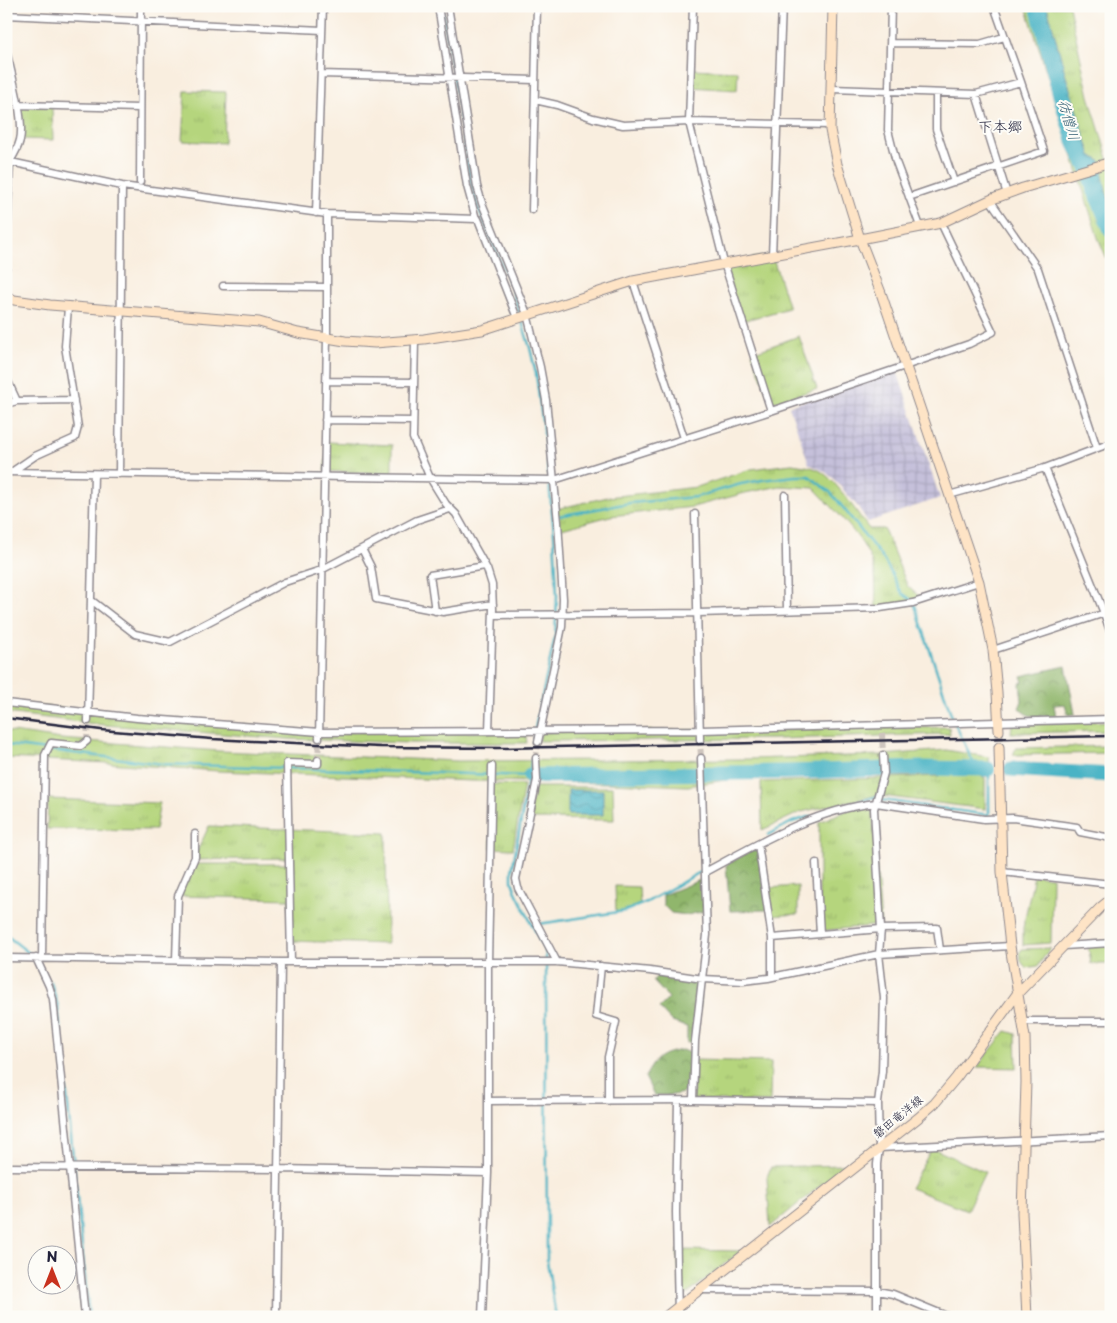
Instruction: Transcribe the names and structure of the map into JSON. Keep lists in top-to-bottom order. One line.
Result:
{"streets":{"street":["磐田竜洋線"]},"districts":["下本郷"],"water":["彷僧川"],"north":"top"}
